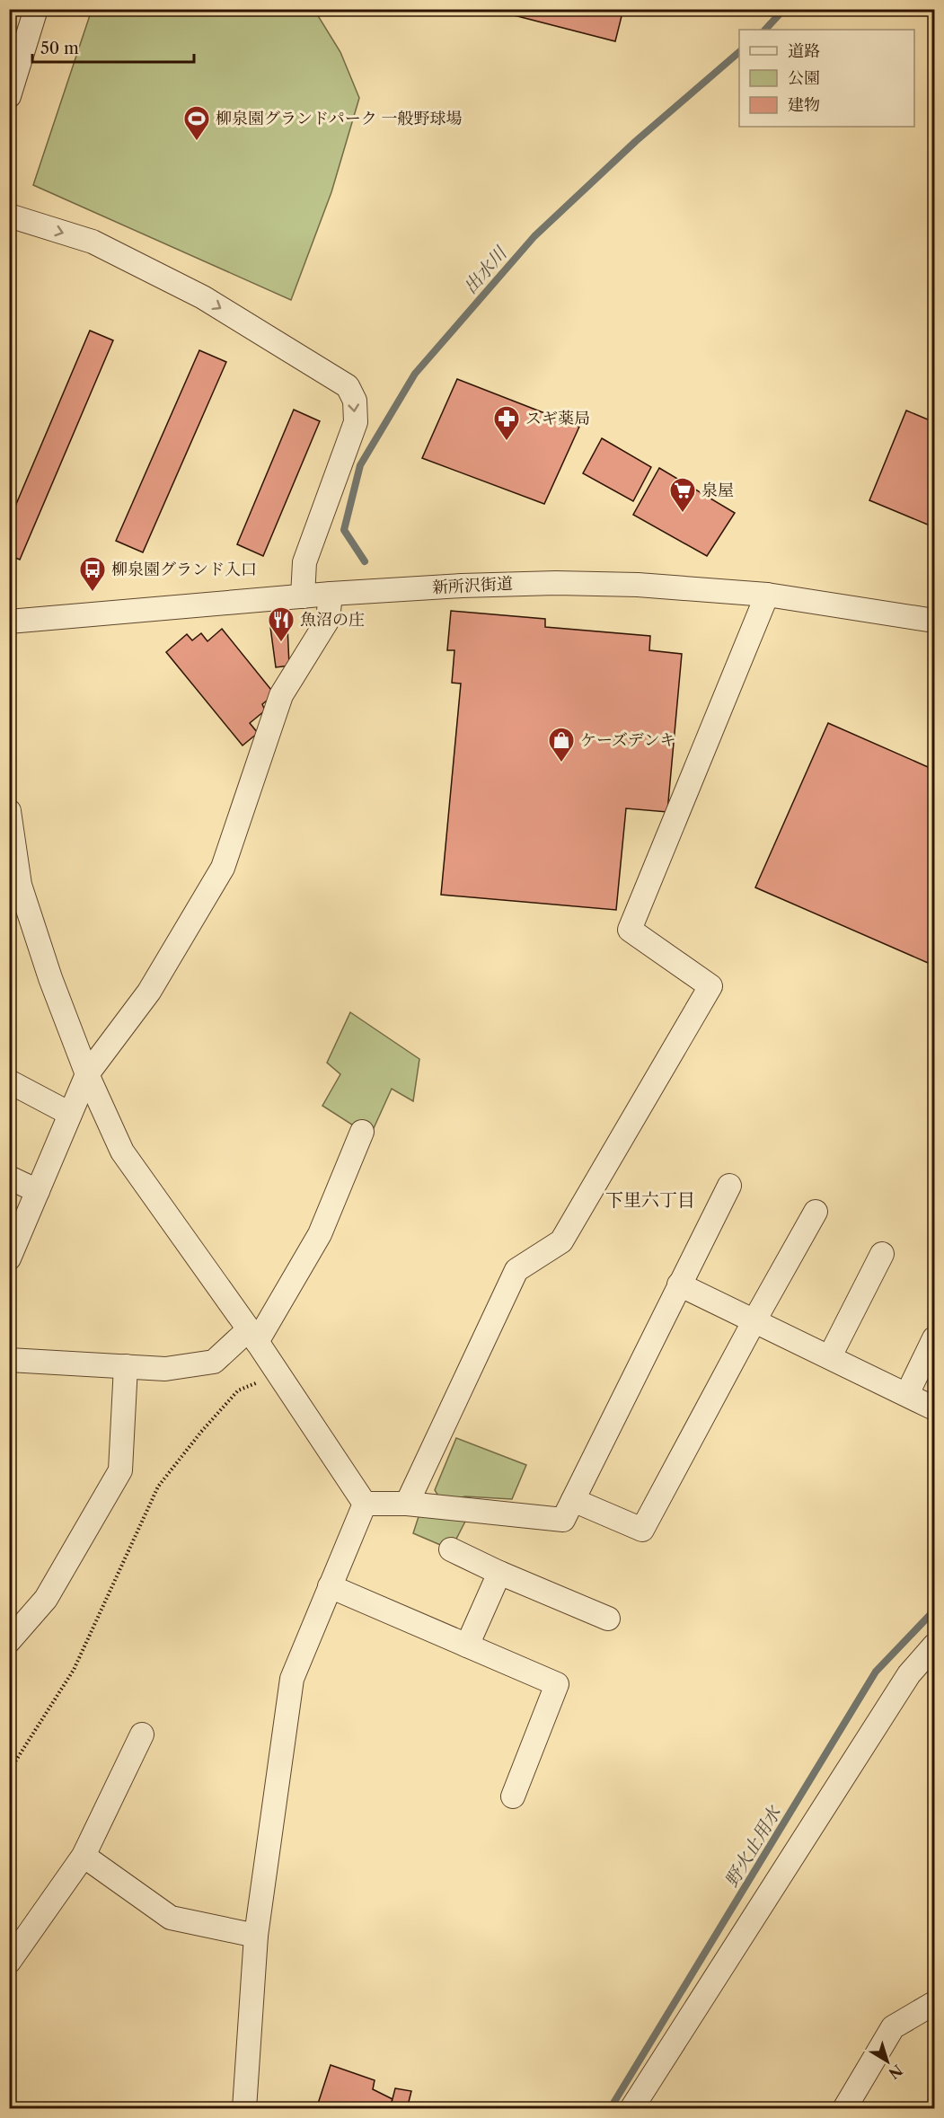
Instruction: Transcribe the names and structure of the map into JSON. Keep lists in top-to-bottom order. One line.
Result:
{"streets":{"street":["新所沢街道"]},"districts":["下里六丁目"],"water":["出水川","野火止用水"],"places":{"sports":["柳泉園グランドパーク 一般野球場"],"pharmacy":["スギ薬局"],"supermarket":["泉屋"],"bus stop":["柳泉園グランド入口"],"restaurant":["魚沼の庄"],"shop":["ケーズデンキ"]},"legend":["道路","公園","建物"],"scale_bar":"50 m","north":"bottom right"}
